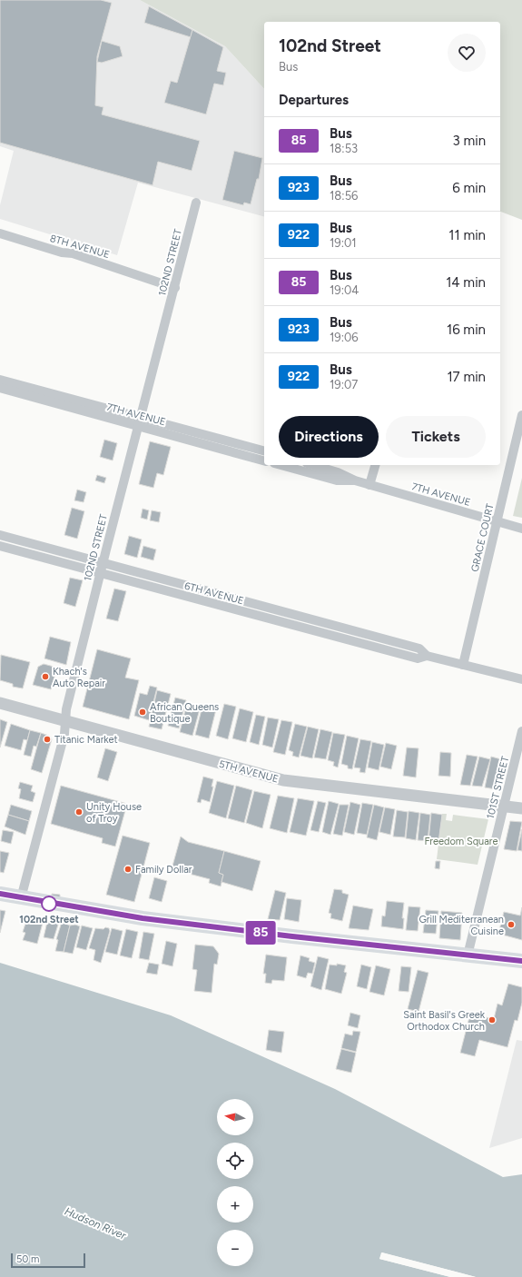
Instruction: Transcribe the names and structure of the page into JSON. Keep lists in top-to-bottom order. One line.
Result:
{"streets":{"street":["8TH AVENUE","102ND STREET","7TH AVENUE","GRACE COURT","6TH AVENUE","5TH AVENUE","101ST STREET"]},"crossings":[["8TH AVENUE","102ND STREET"],["102ND STREET","7TH AVENUE"],["102ND STREET","6TH AVENUE"],["102ND STREET","5TH AVENUE"],["7TH AVENUE","GRACE COURT"],["GRACE COURT","6TH AVENUE"],["5TH AVENUE","101ST STREET"]],"water":["Hudson River"],"parks":["Freedom Square"],"places":["Khach's Auto Repair","African Queens Boutique","Titanic Market","Unity House of Troy","Family Dollar","102nd Street","Grill Mediterranean Cuisine","Saint Basil's Greek Orthodox Church"],"lines":["bus line 85"],"scale_bar":"50 m","north":"left","page":{"on_map":"85","heading":[["102nd Street","Bus"],"Departures"],"list":[{"mark":"85","name":"Bus","note":"18:53","value":"3 min"},{"mark":"923","name":"Bus","note":"18:56","value":"6 min"},{"mark":"922","name":"Bus","note":"19:01","value":"11 min"},{"mark":"85","name":"Bus","note":"19:04","value":"14 min"},{"mark":"923","name":"Bus","note":"19:06","value":"16 min"},{"mark":"922","name":"Bus","note":"19:07","value":"17 min"}],"buttons":["Directions","Tickets"],"map_buttons":["+","−"],"scale":"50 m"}}
